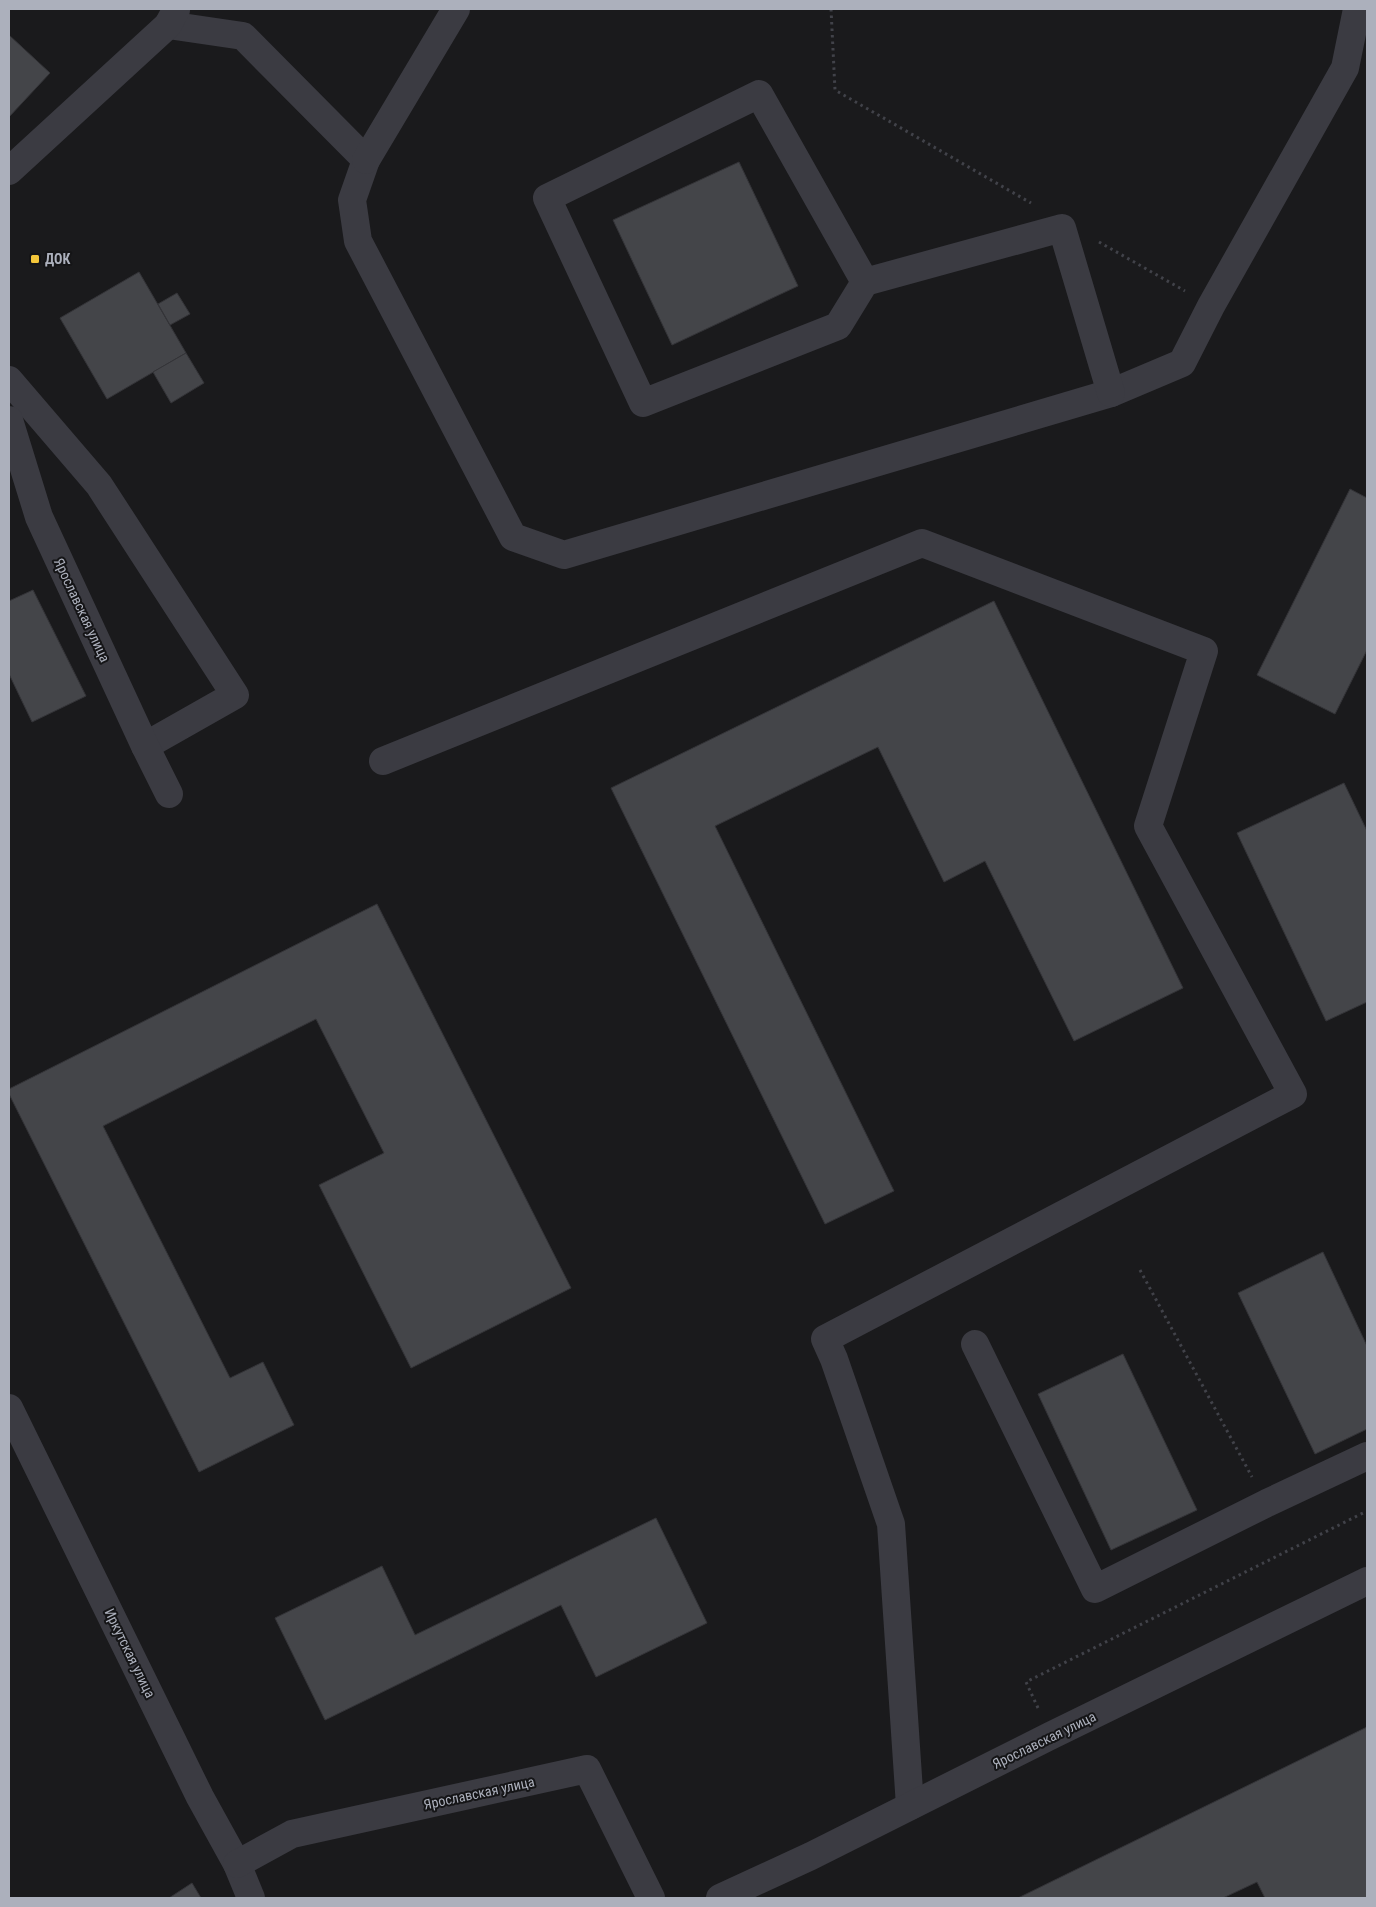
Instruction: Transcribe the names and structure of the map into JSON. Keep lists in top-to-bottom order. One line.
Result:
{"streets":{"street":["Ярославская улица","Иркутская улица"]},"crossings":[["Ярославская улица","Иркутская улица"]],"places":{"transit":["ДОК"]}}
